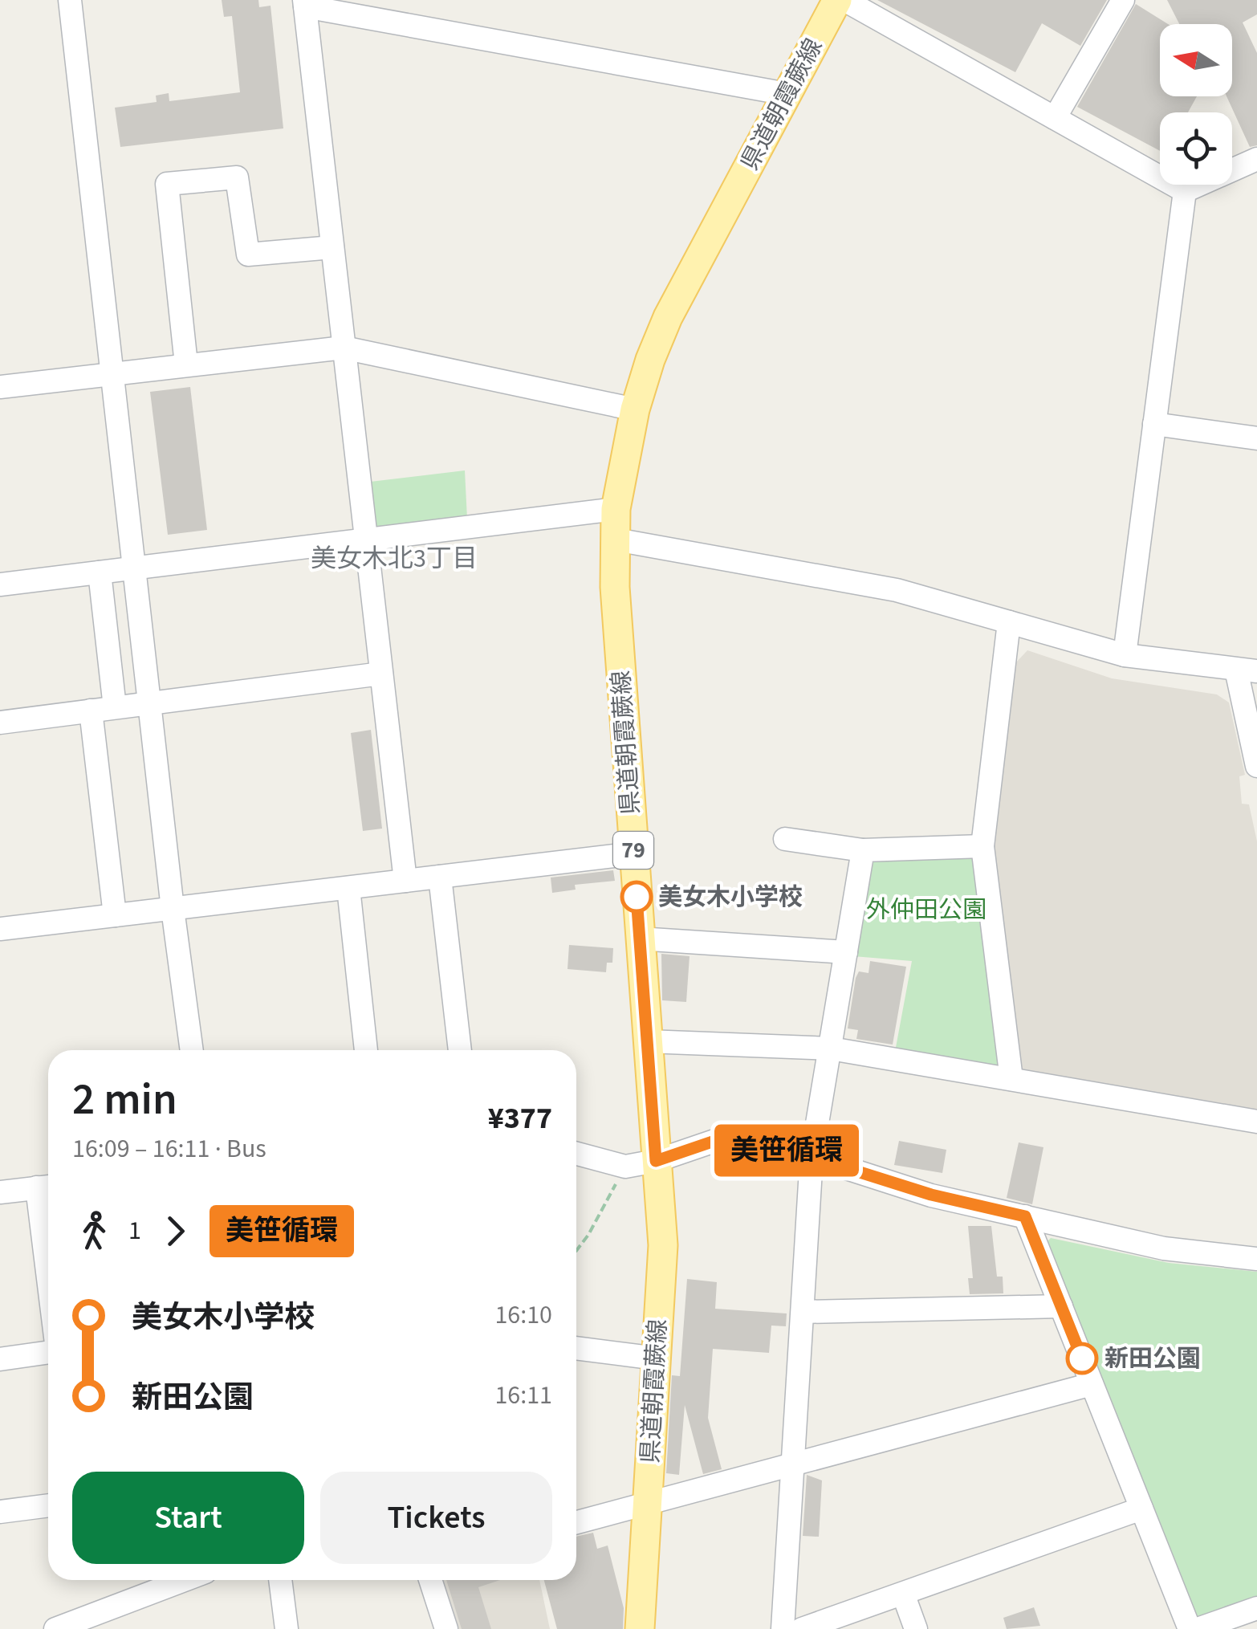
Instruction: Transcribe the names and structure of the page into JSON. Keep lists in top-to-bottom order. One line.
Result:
{"streets":{"main road":["県道朝霞蕨線","79"]},"districts":["美女木北3丁目"],"parks":["外仲田公園"],"places":["美女木小学校","新田公園"],"lines":["bus line 美笹循環"],"north":"left","page":{"on_map":"美笹循環","heading":["2 min","16:09 – 16:11 · Bus","¥377"],"legs":["1","美笹循環"],"list":[{"name":"美女木小学校","value":"16:10"},{"name":"新田公園","value":"16:11"}],"buttons":["Start","Tickets"]}}
